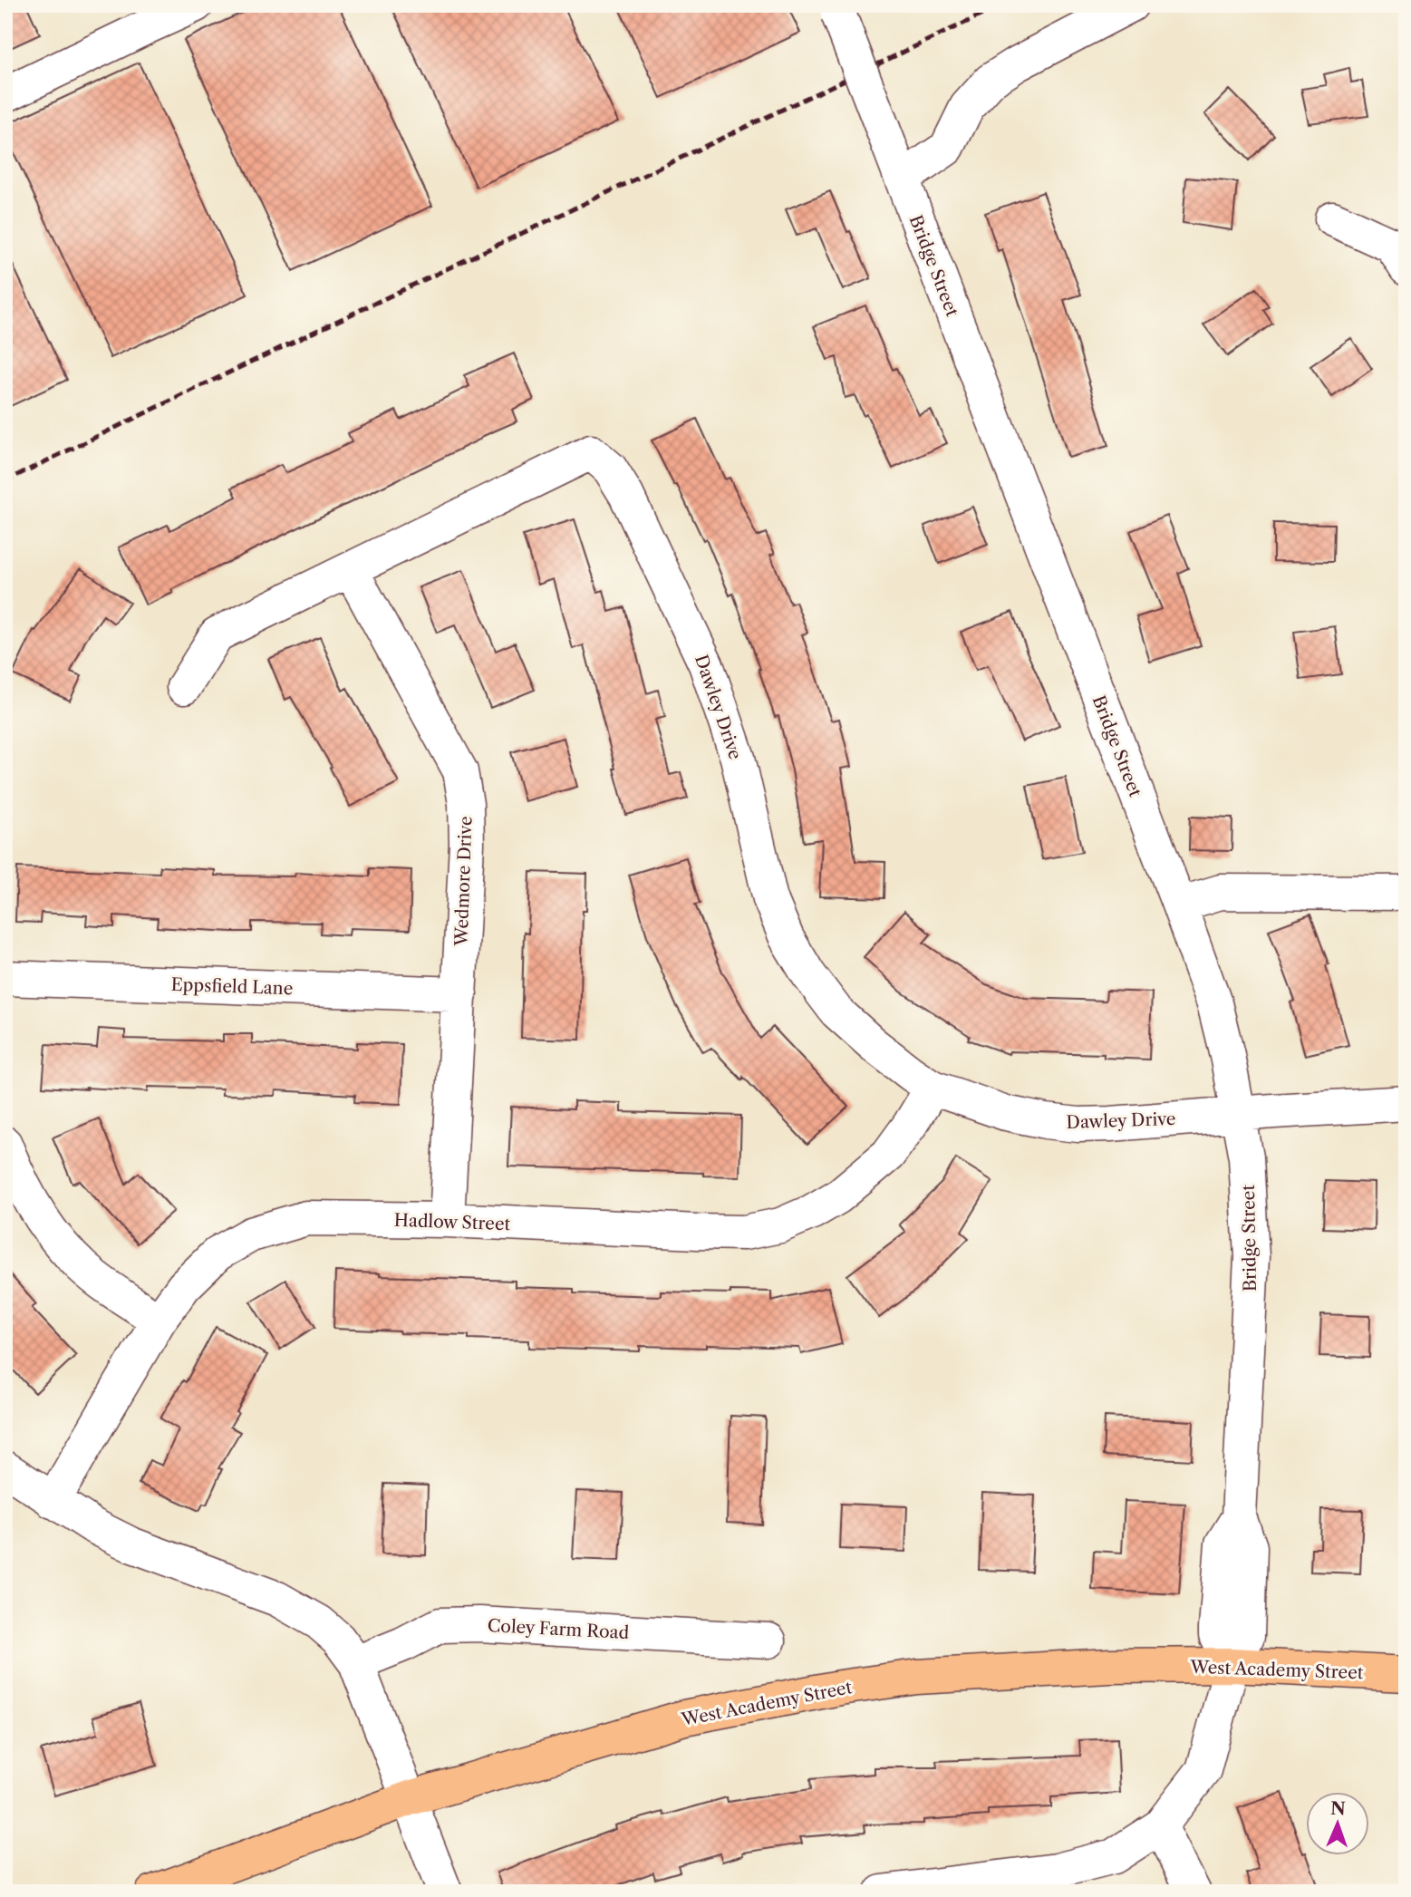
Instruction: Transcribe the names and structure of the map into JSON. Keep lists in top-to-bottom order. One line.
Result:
{"streets":{"main road":["West Academy Street"],"street":["Bridge Street","Dawley Drive","Wedmore Drive","Eppsfield Lane","Hadlow Street","Coley Farm Road"]},"crossings":[["Bridge Street","Dawley Drive"],["Bridge Street","West Academy Street"],["Dawley Drive","Wedmore Drive"],["Dawley Drive","Hadlow Street"],["Wedmore Drive","Eppsfield Lane"],["Wedmore Drive","Hadlow Street"]],"north":"top"}
